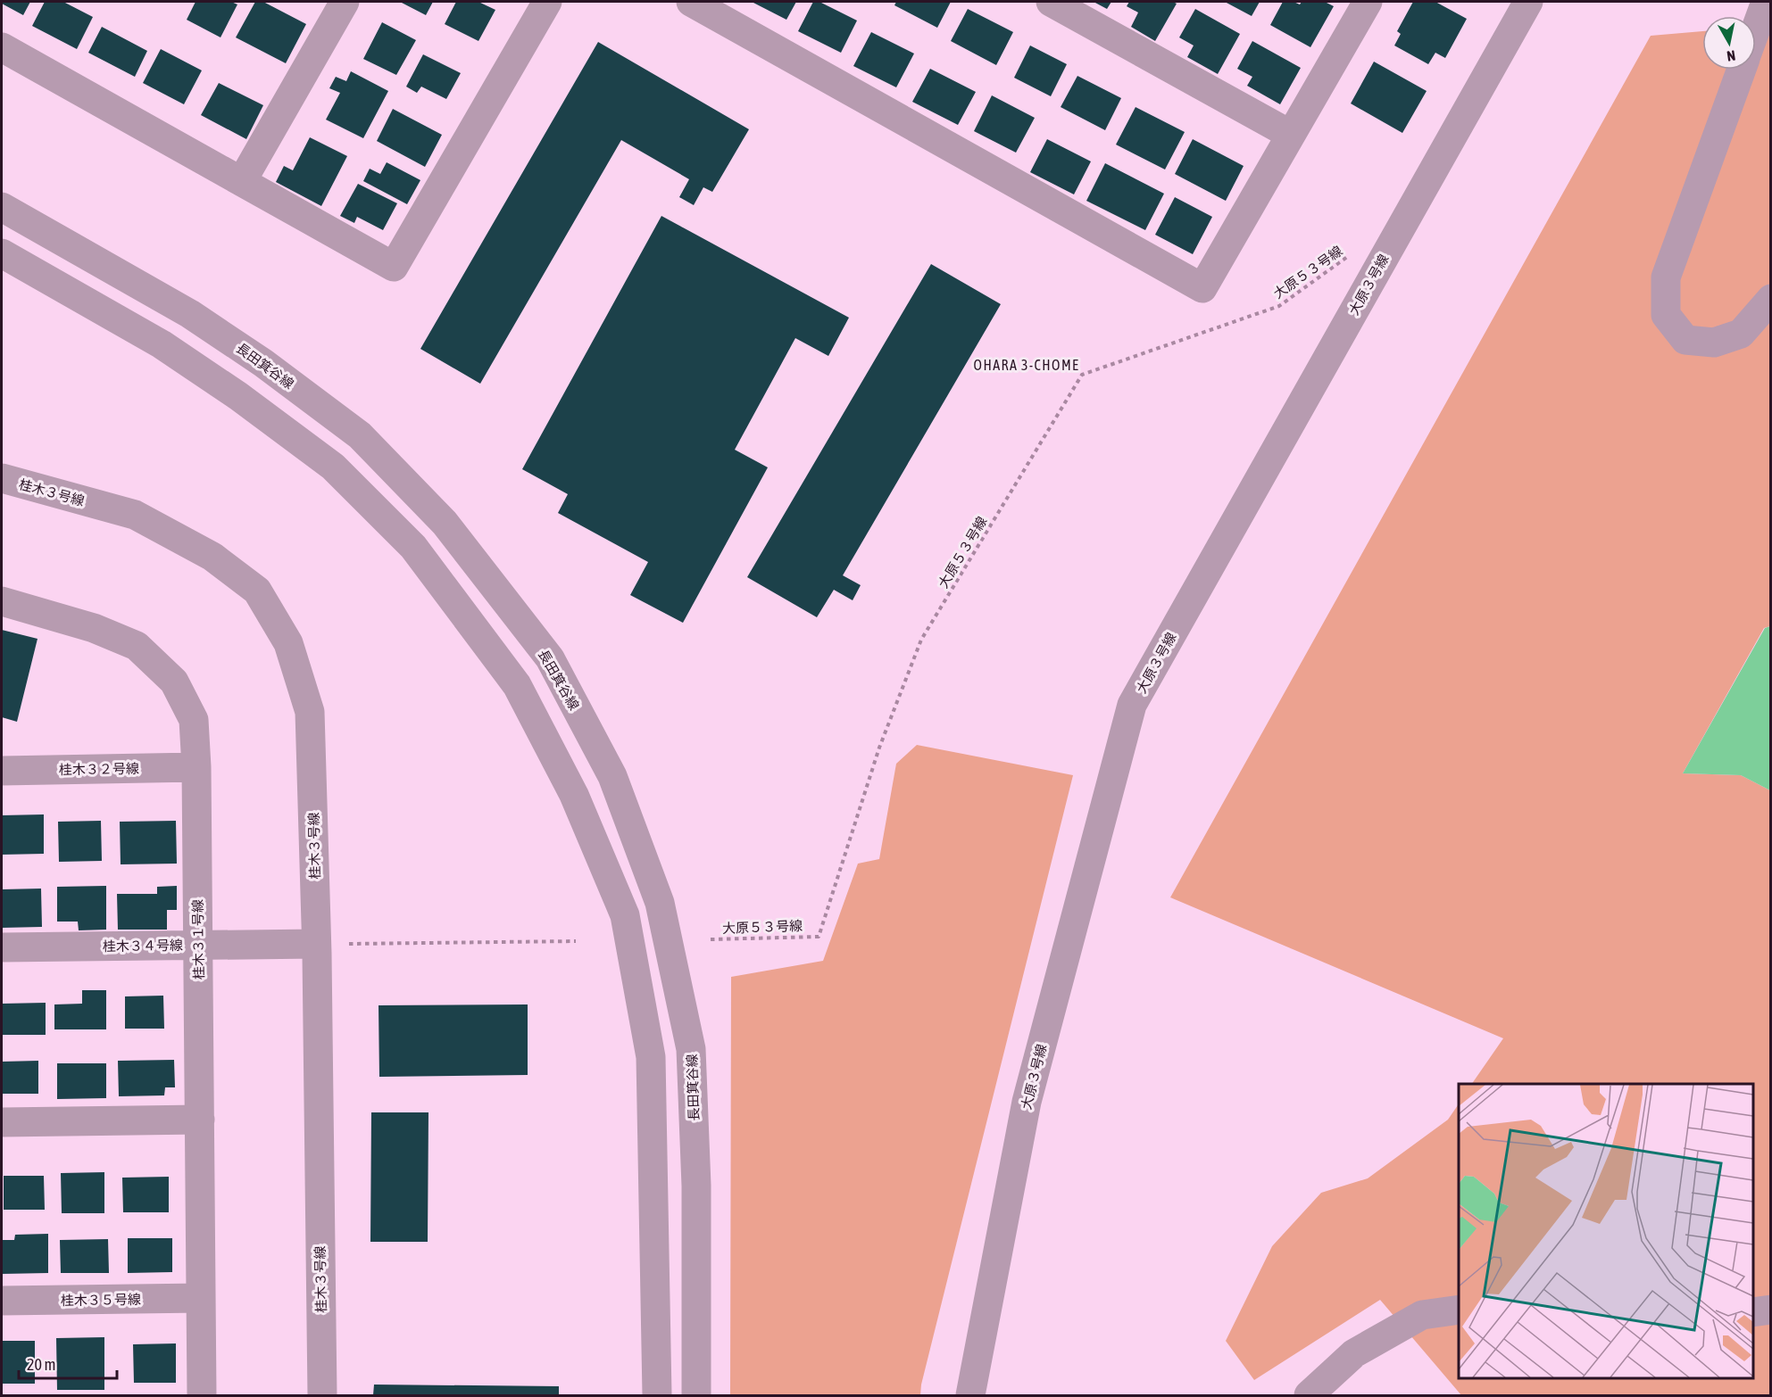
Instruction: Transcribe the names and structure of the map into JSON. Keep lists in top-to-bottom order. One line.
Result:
{"streets":{"street":["大原３号線","長田箕谷線","桂木３号線","桂木３２号線","桂木３１号線","桂木３４号線","桂木３５号線"],"path":["大原５３号線"]},"crossings":[["桂木３号線","桂木３４号線"],["桂木３２号線","桂木３１号線"],["桂木３１号線","桂木３４号線"],["桂木３１号線","桂木３５号線"]],"districts":["OHARA 3-CHOME"],"scale_bar":"20 m","north":"bottom"}
